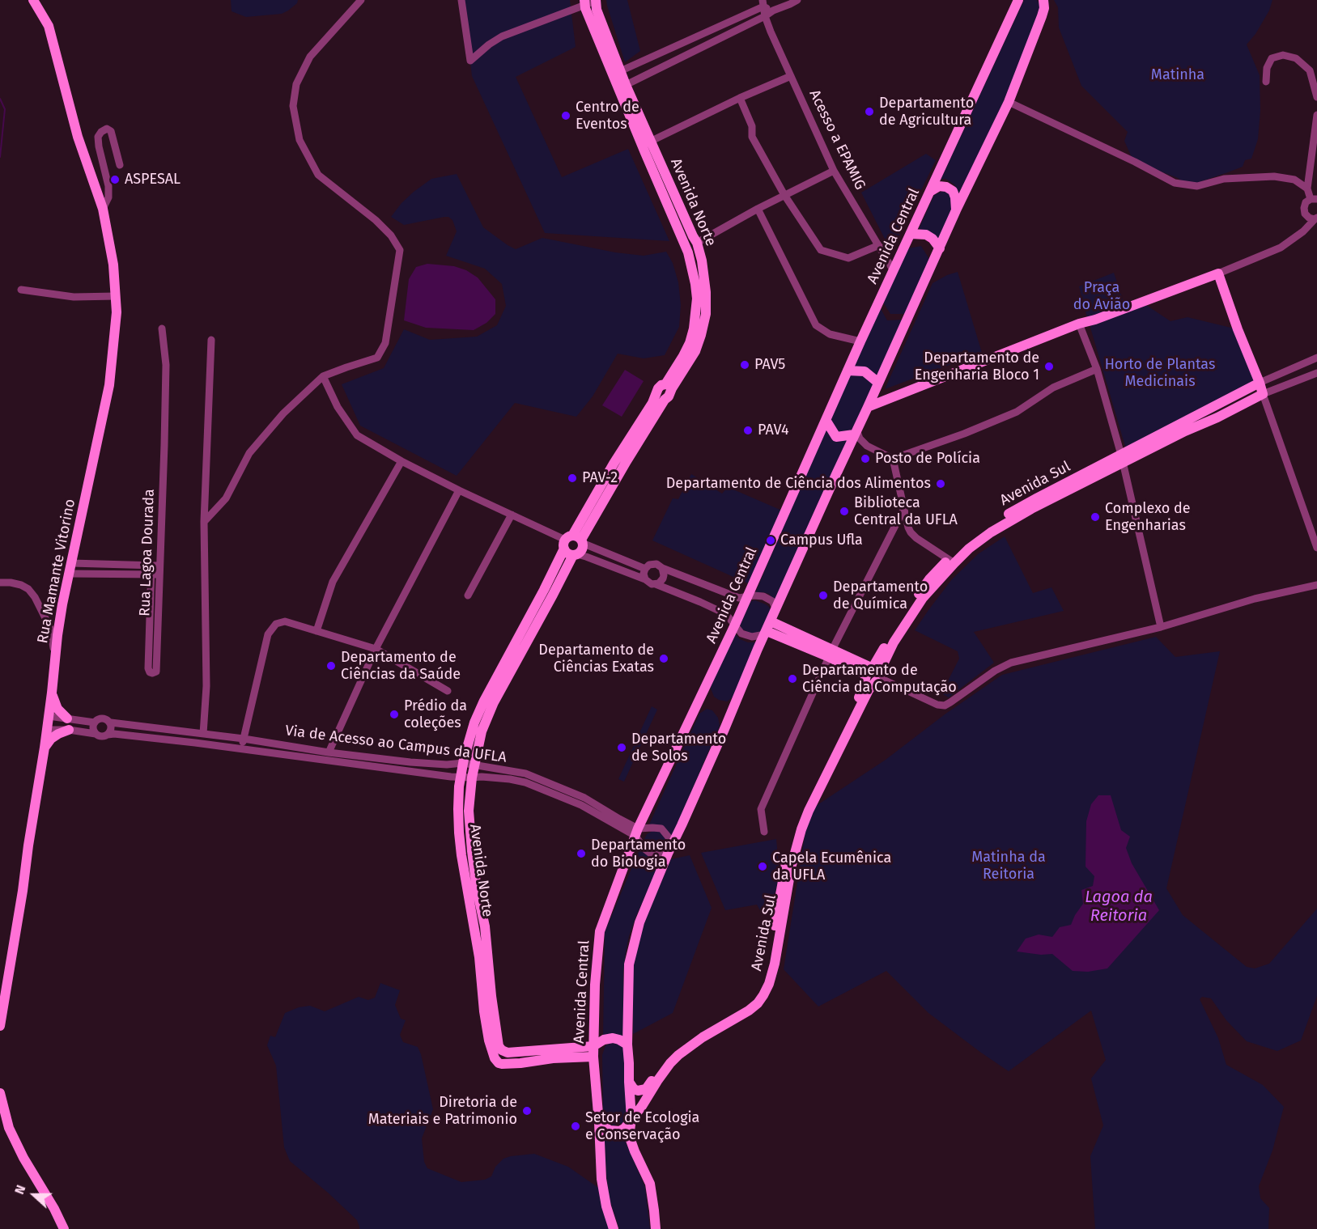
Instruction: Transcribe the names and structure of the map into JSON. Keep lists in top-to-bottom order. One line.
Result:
{"streets":{"street":["Acesso a EPAMIG","Avenida Norte","Avenida Central","Avenida Sul","Rua Lagoa Dourada","Rua Mamante Vitorino","Via de Acesso ao Campus da UFLA"]},"crossings":[["Acesso a EPAMIG","Avenida Central"],["Avenida Norte","Avenida Central"],["Avenida Norte","Via de Acesso ao Campus da UFLA"],["Avenida Central","Avenida Sul"],["Avenida Central","Via de Acesso ao Campus da UFLA"]],"water":["Lagoa da Reitoria"],"parks":["Matinha","Praça do Avião","Horto de Plantas Medicinais","Matinha da Reitoria"],"places":["Departamento de Agricultura","Centro de Eventos","ASPESAL","PAV5","Departamento de Engenharia Bloco 1","PAV4","Posto de Polícia","PAV-2","Departamento de Ciência dos Alimentos","Biblioteca Central da UFLA","Complexo de Engenharias","Campus Ufla","Departamento de Química","Departamento de Ciências Exatas","Departamento de Ciências da Saúde","Departamento de Ciência da Computação","Prédio da coleções","Departamento de Solos","Departamento do Biologia","Capela Ecumênica da UFLA","Diretoria de Materiais e Patrimonio","Setor de Ecologia e Conservação"],"north":"left"}
